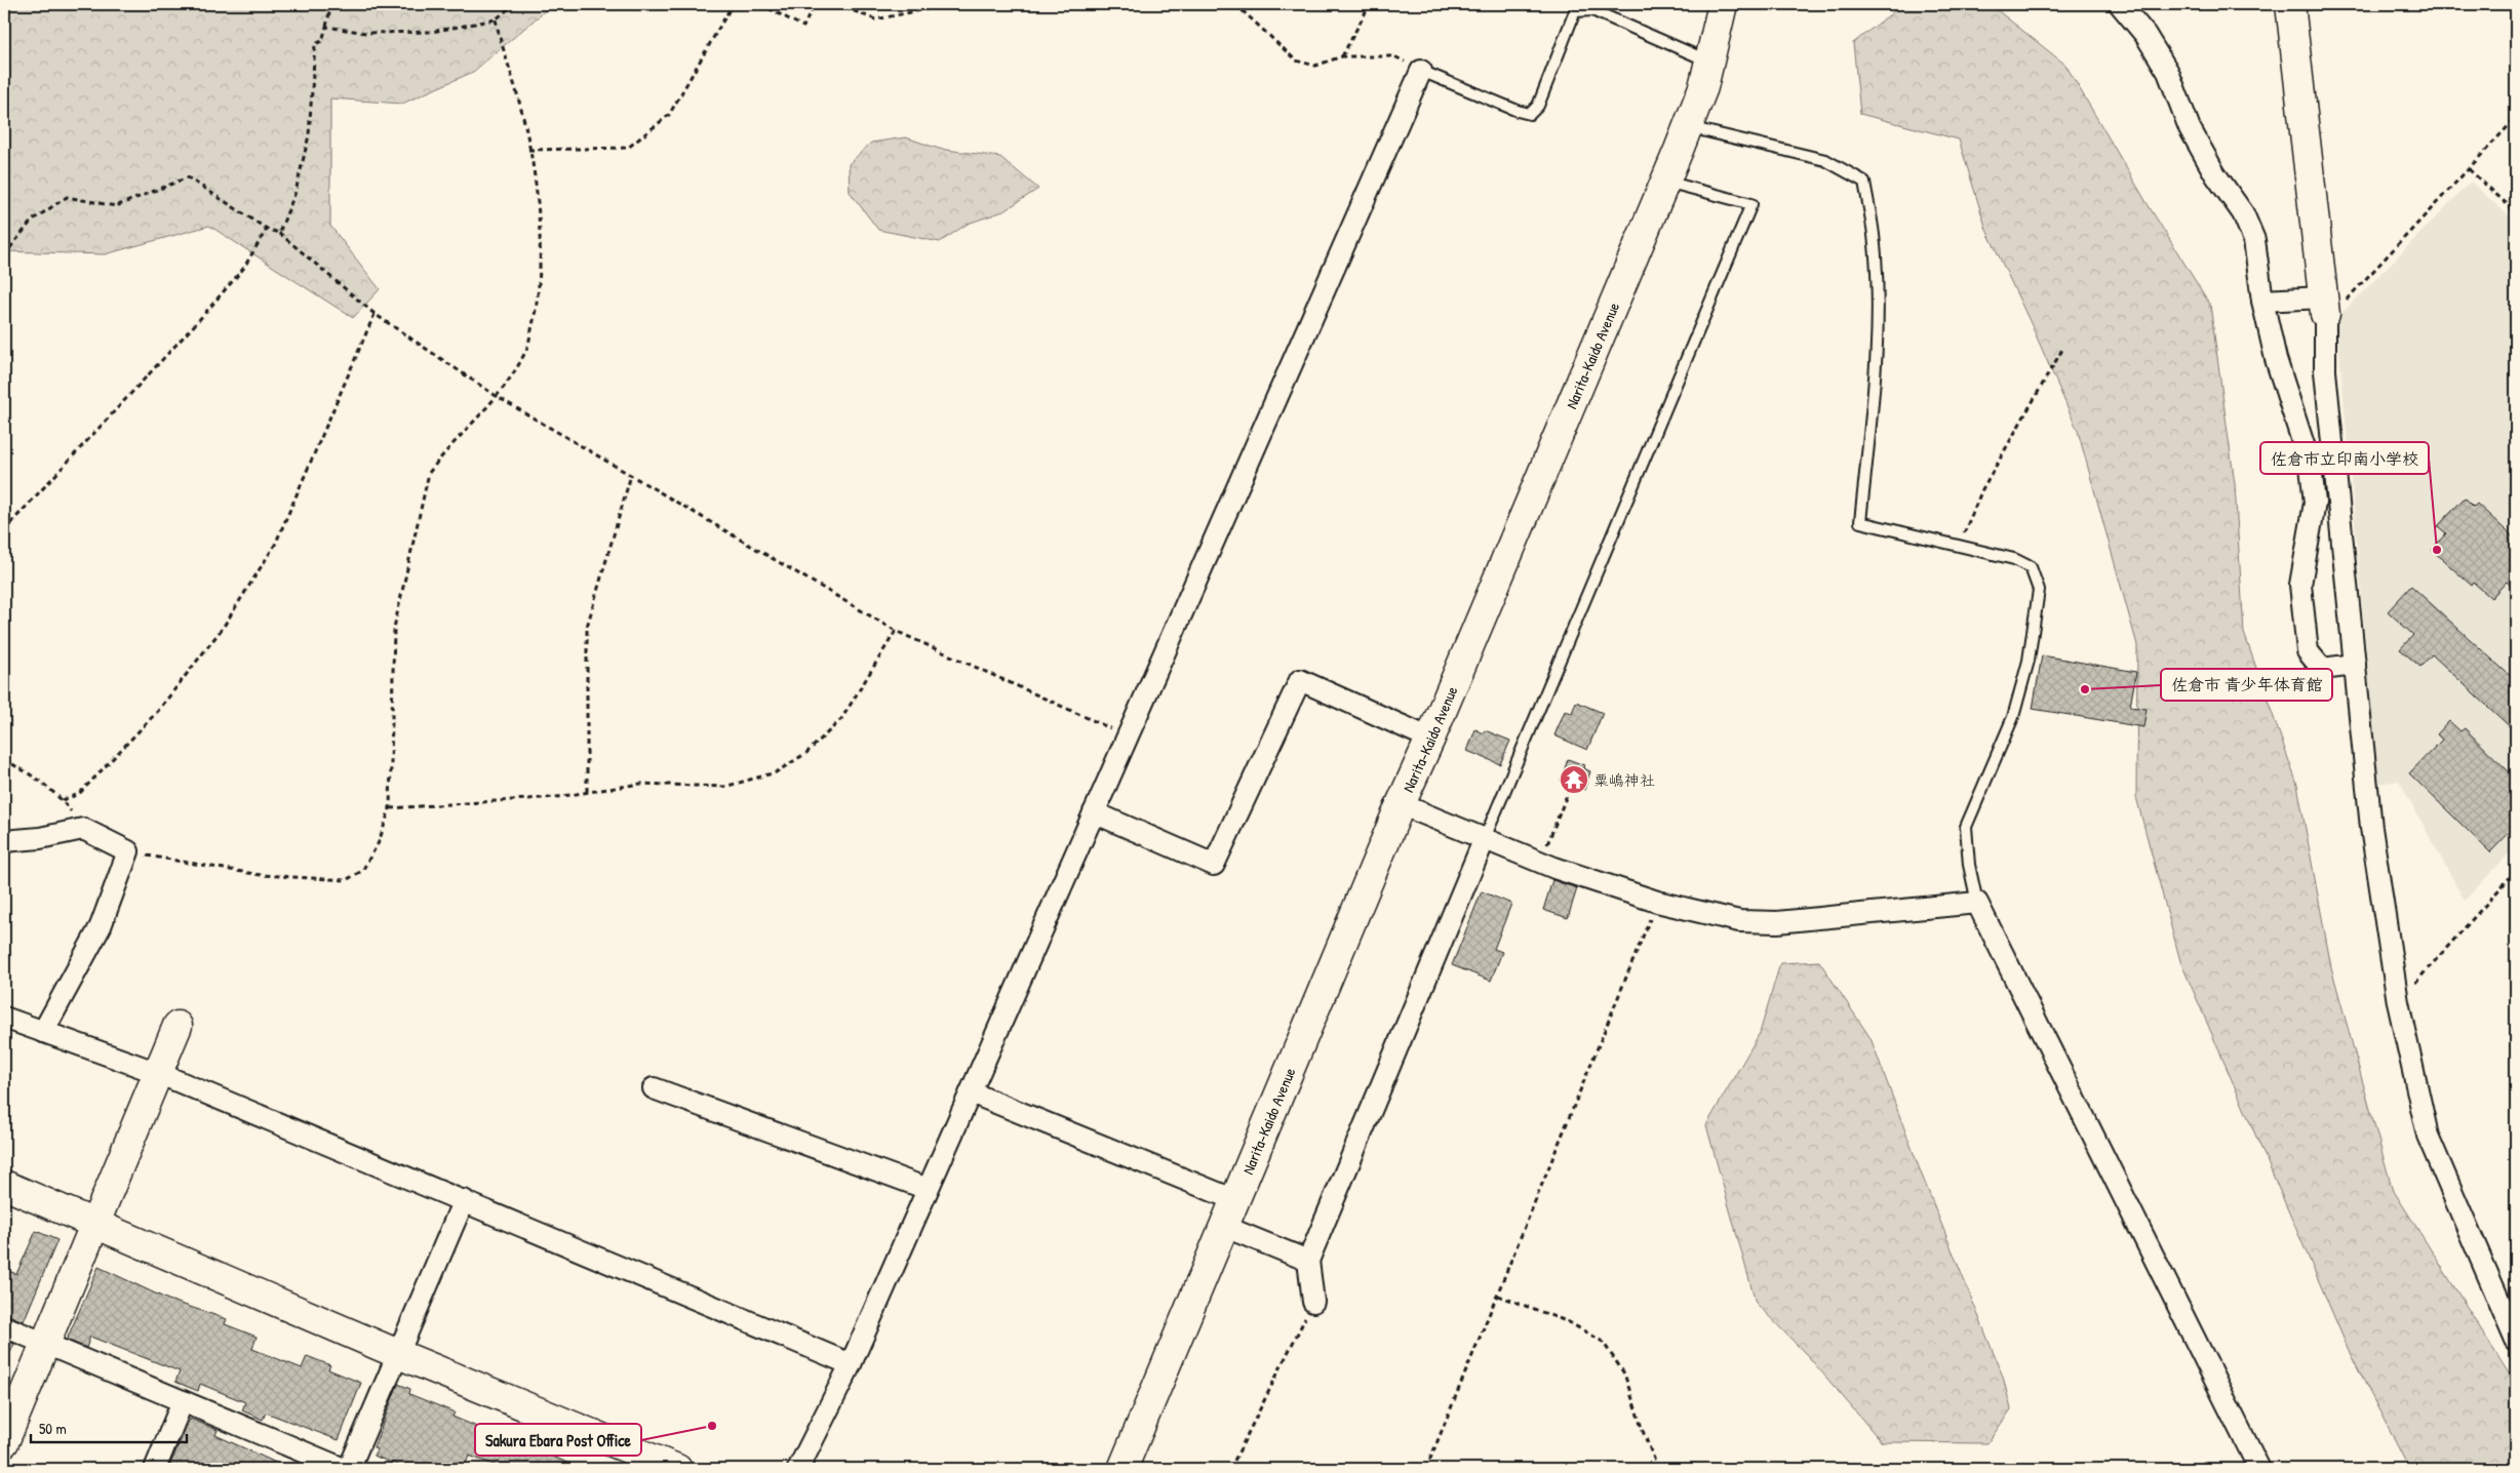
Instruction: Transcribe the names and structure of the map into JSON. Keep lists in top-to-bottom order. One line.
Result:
{"streets":{"main road":["Narita-Kaido Avenue"]},"places":{"other":["佐倉市立印南小学校","佐倉市 青少年体育館","Sakura Ebara Post Office"],"temple":["粟嶋神社"]},"scale_bar":"50 m"}
